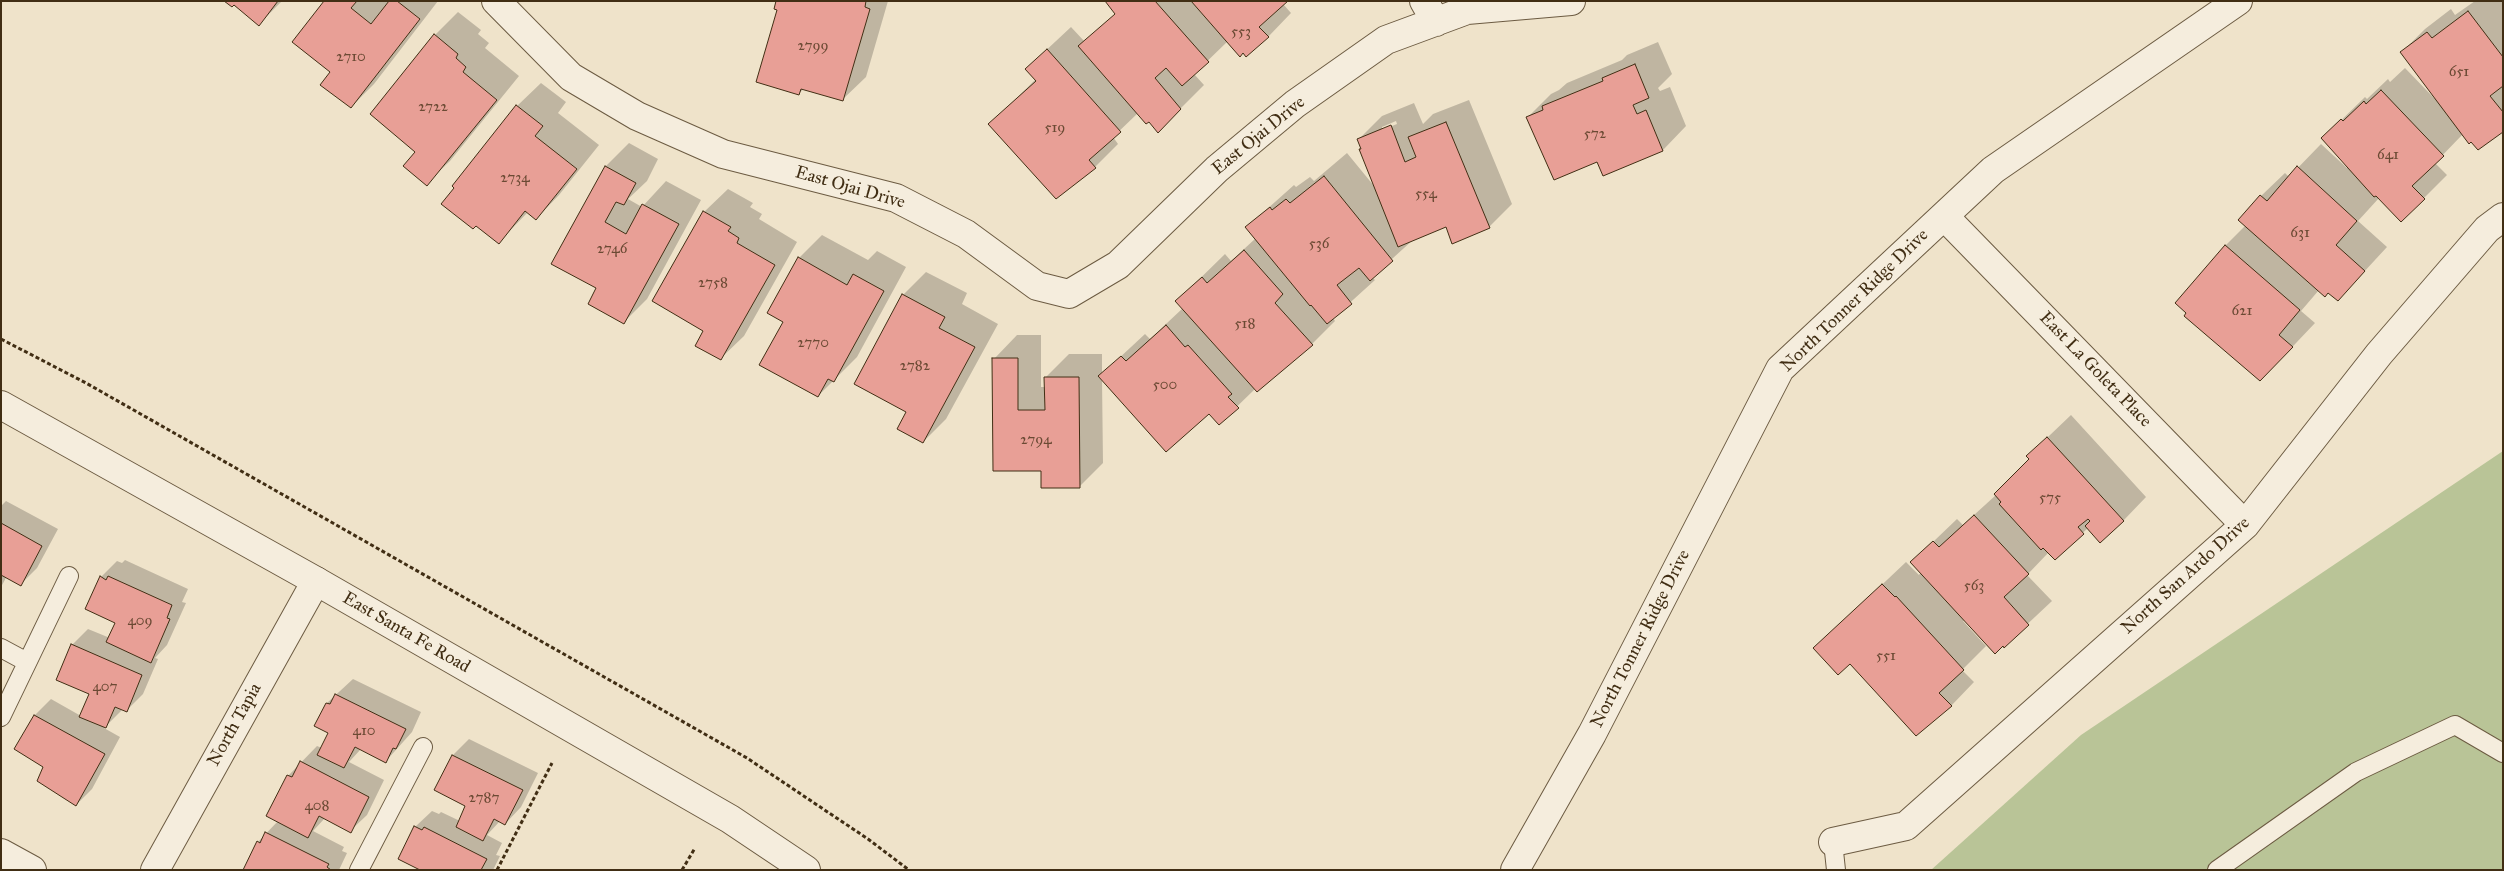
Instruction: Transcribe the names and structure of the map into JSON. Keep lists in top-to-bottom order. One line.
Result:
{"streets":{"street":["East Ojai Drive","North Tonner Ridge Drive","East La Goleta Place","North San Ardo Drive","East Santa Fe Road","North Tapia"]},"crossings":[["North Tonner Ridge Drive","East La Goleta Place"],["East La Goleta Place","North San Ardo Drive"],["East Santa Fe Road","North Tapia"]],"house_numbers":["553","2799","2710","651","2722","519","572","641","2734","554","631","536","2746","2758","621","518","2770","2782","500","2794","575","563","409","551","407","410","2787","408"]}
